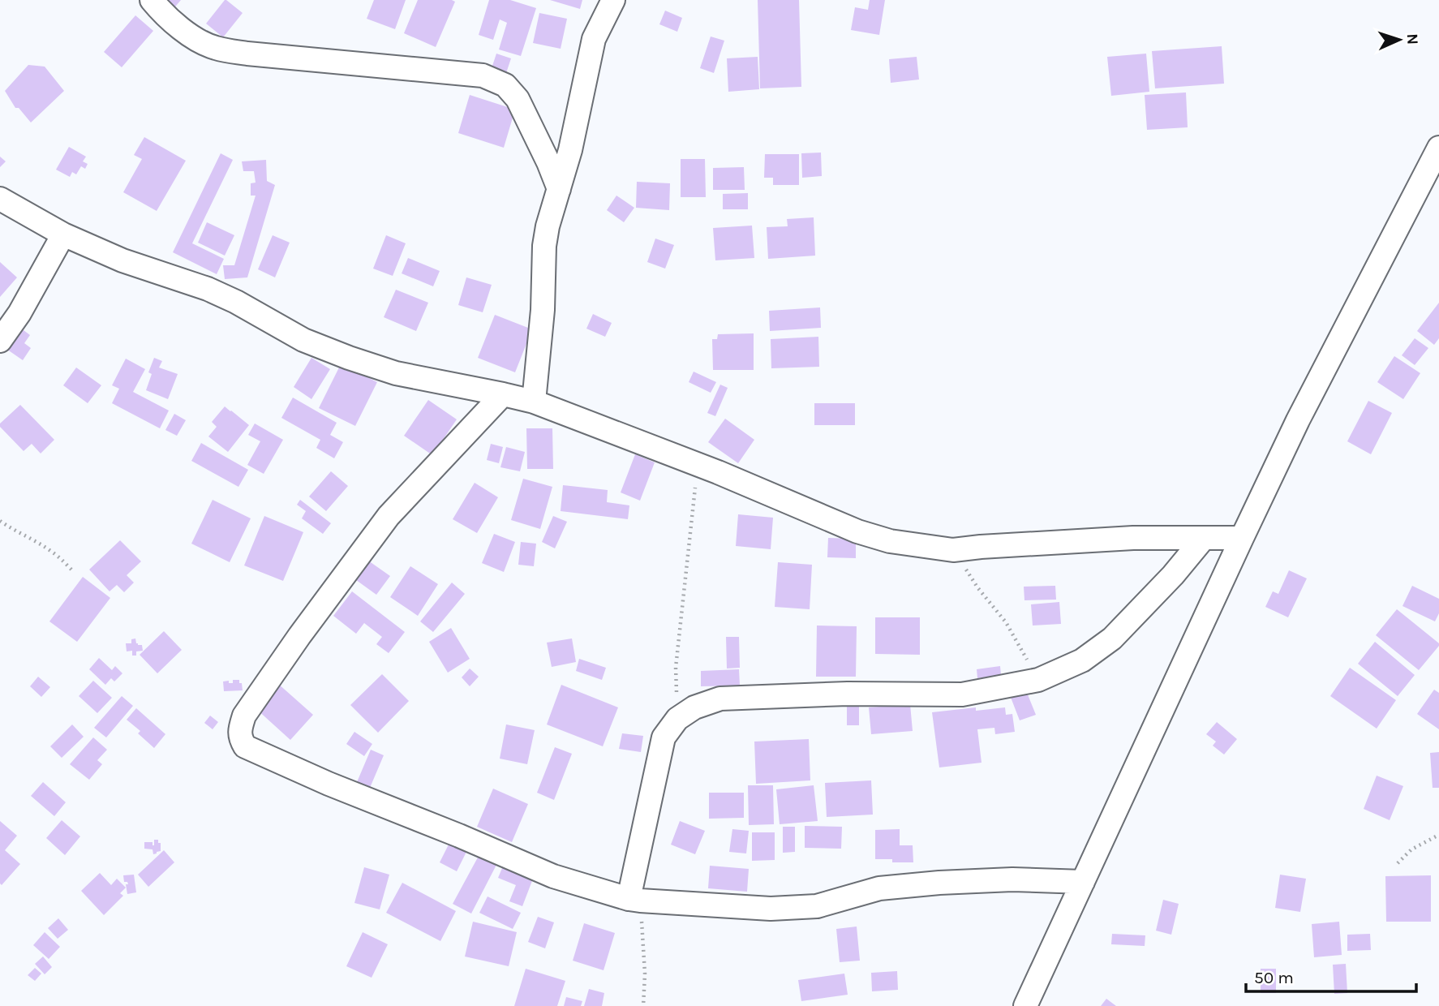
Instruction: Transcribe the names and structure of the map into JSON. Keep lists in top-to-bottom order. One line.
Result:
{"scale_bar":"50 m","north":"right"}
